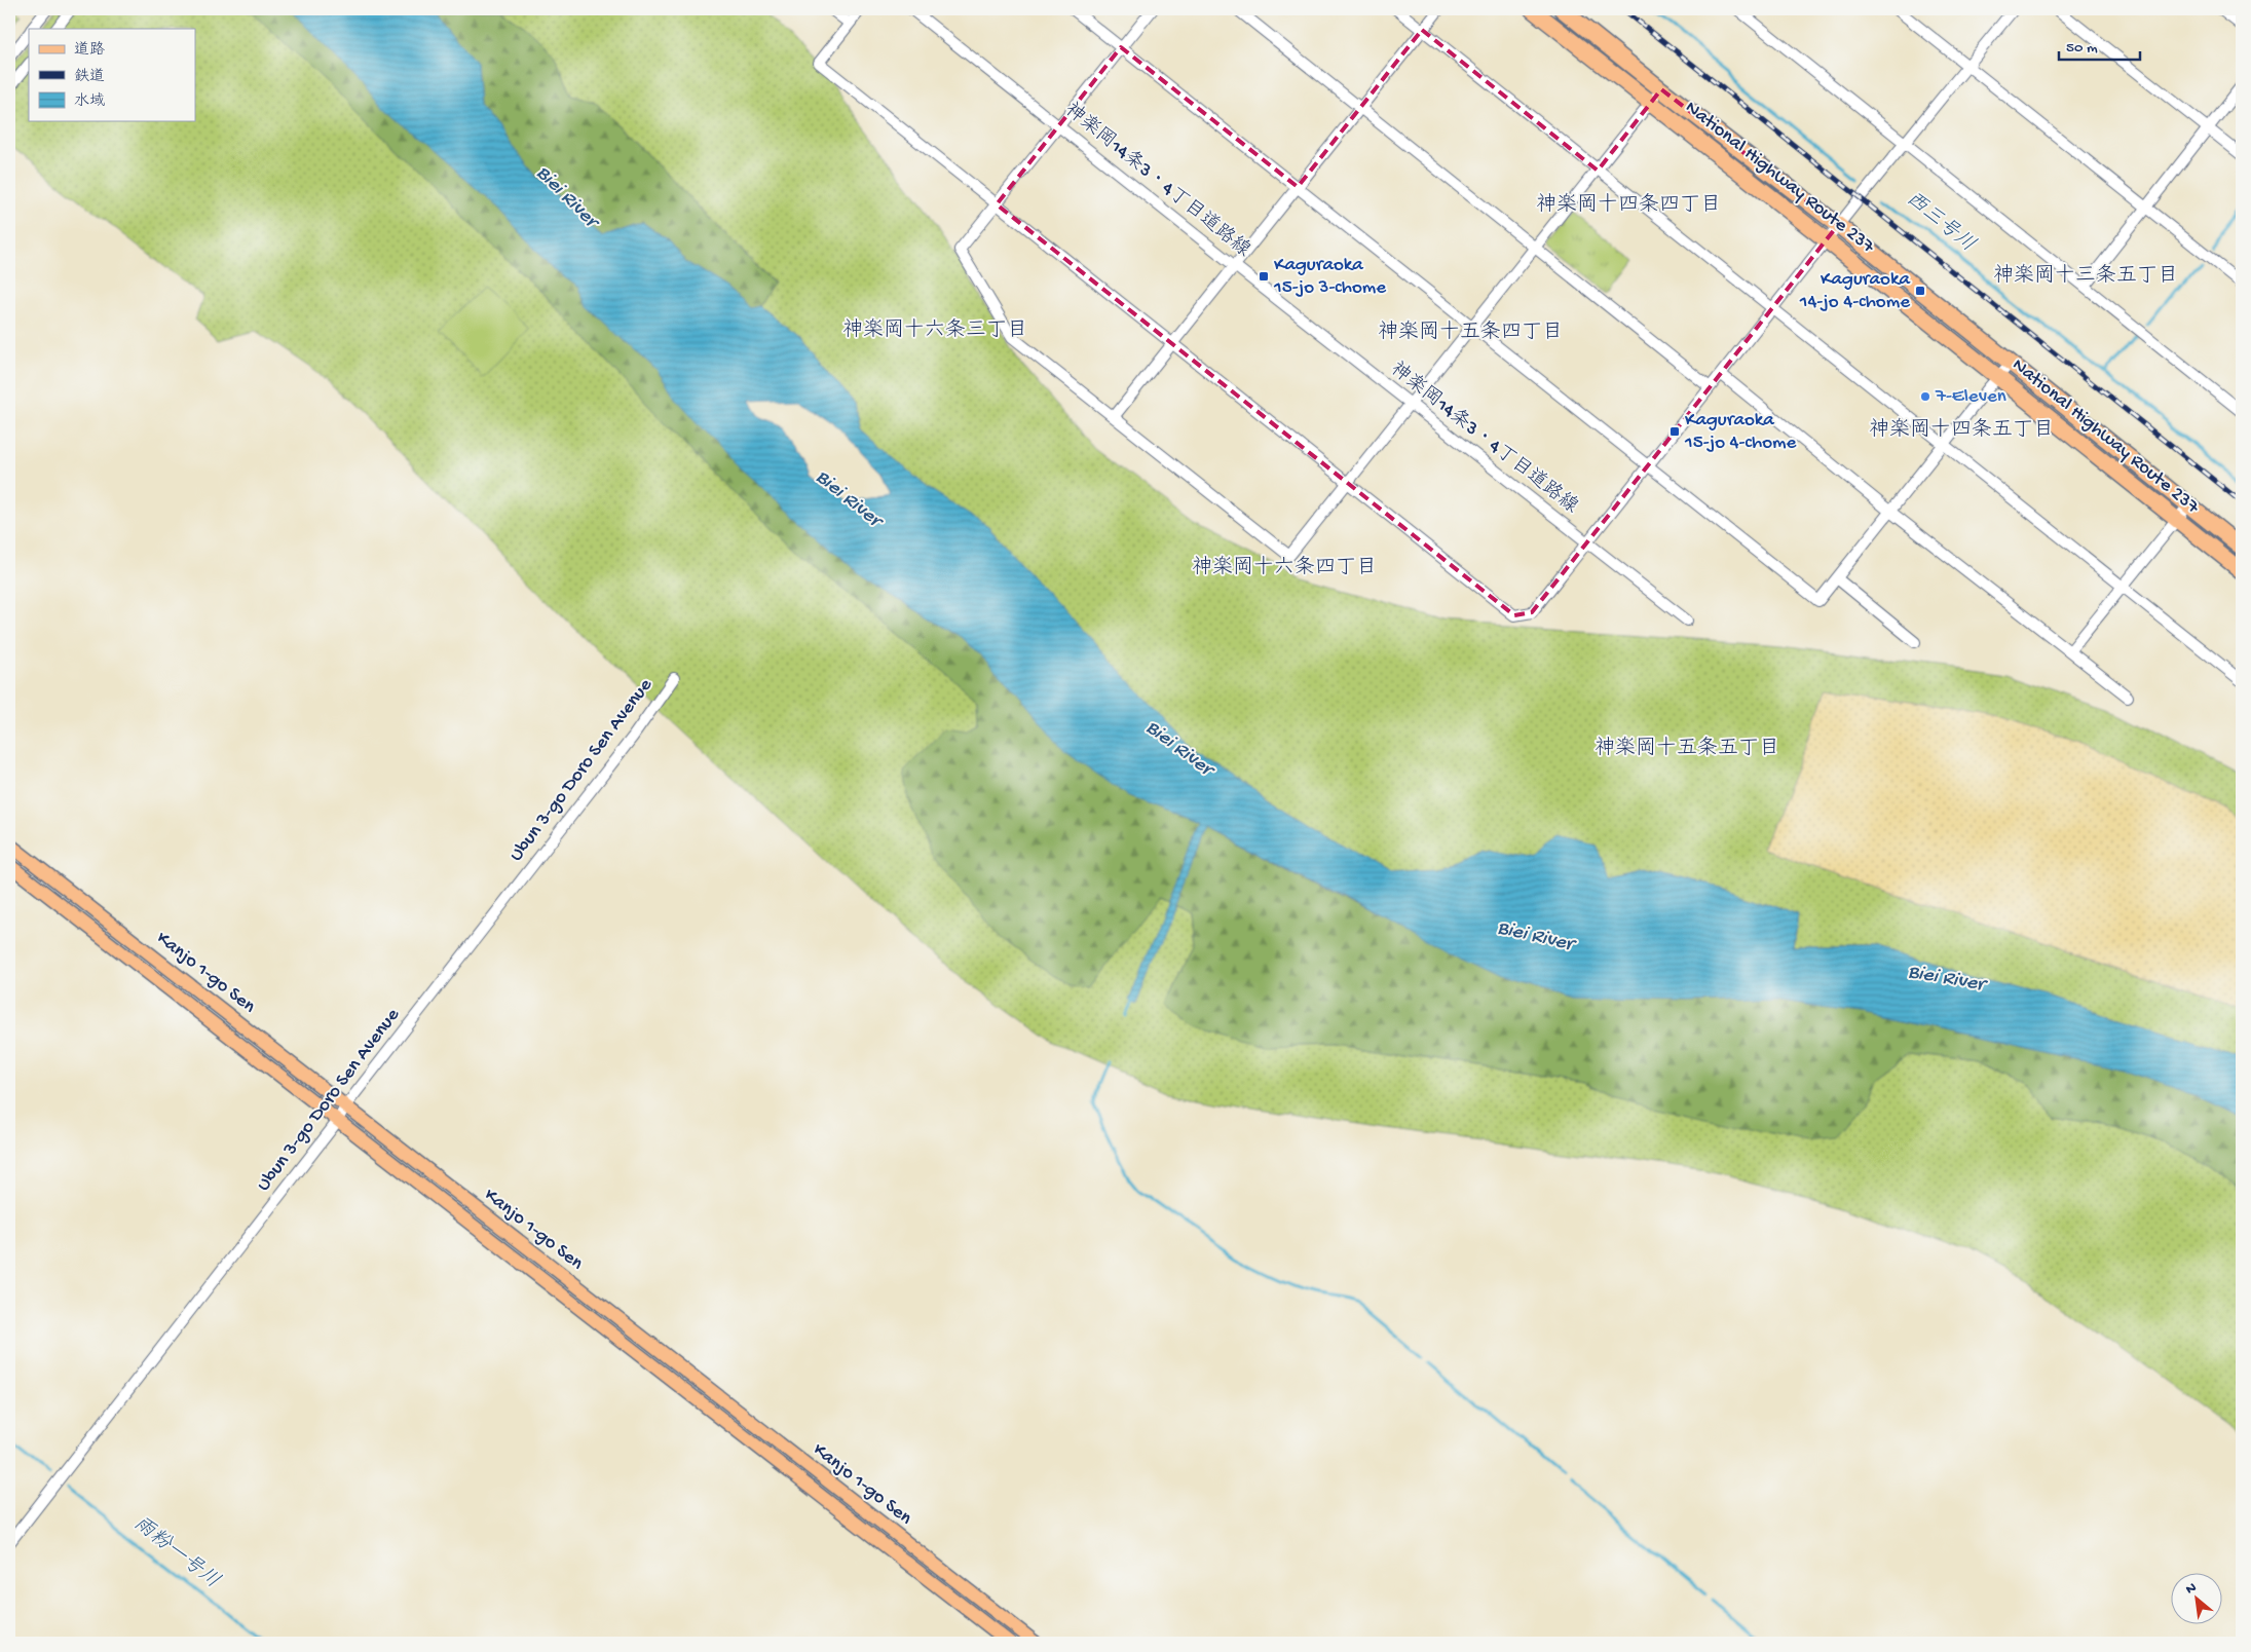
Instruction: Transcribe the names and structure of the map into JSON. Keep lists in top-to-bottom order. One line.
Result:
{"streets":{"highway":["National Highway Route 237"],"main road":["Kanjo 1-go Sen"],"street":["神楽岡14条3・4丁目道路線","Ubun 3-go Doro Sen Avenue"]},"crossings":[["National Highway Route 237","神楽岡14条3・4丁目道路線"],["Ubun 3-go Doro Sen Avenue","Kanjo 1-go Sen"]],"districts":["神楽岡十四条四丁目","神楽岡十三条五丁目","神楽岡十六条三丁目","神楽岡十五条四丁目","神楽岡十四条五丁目","神楽岡十六条四丁目","神楽岡十五条五丁目"],"water":["Biei River","西三号川","雨粉一号川"],"places":{"transit":["Kaguraoka 15-jo 3-chome","Kaguraoka 14-jo 4-chome","Kaguraoka 15-jo 4-chome"],"other":["7-Eleven"]},"legend":["道路","鉄道","水域"],"scale_bar":"50 m","north":"top left"}
